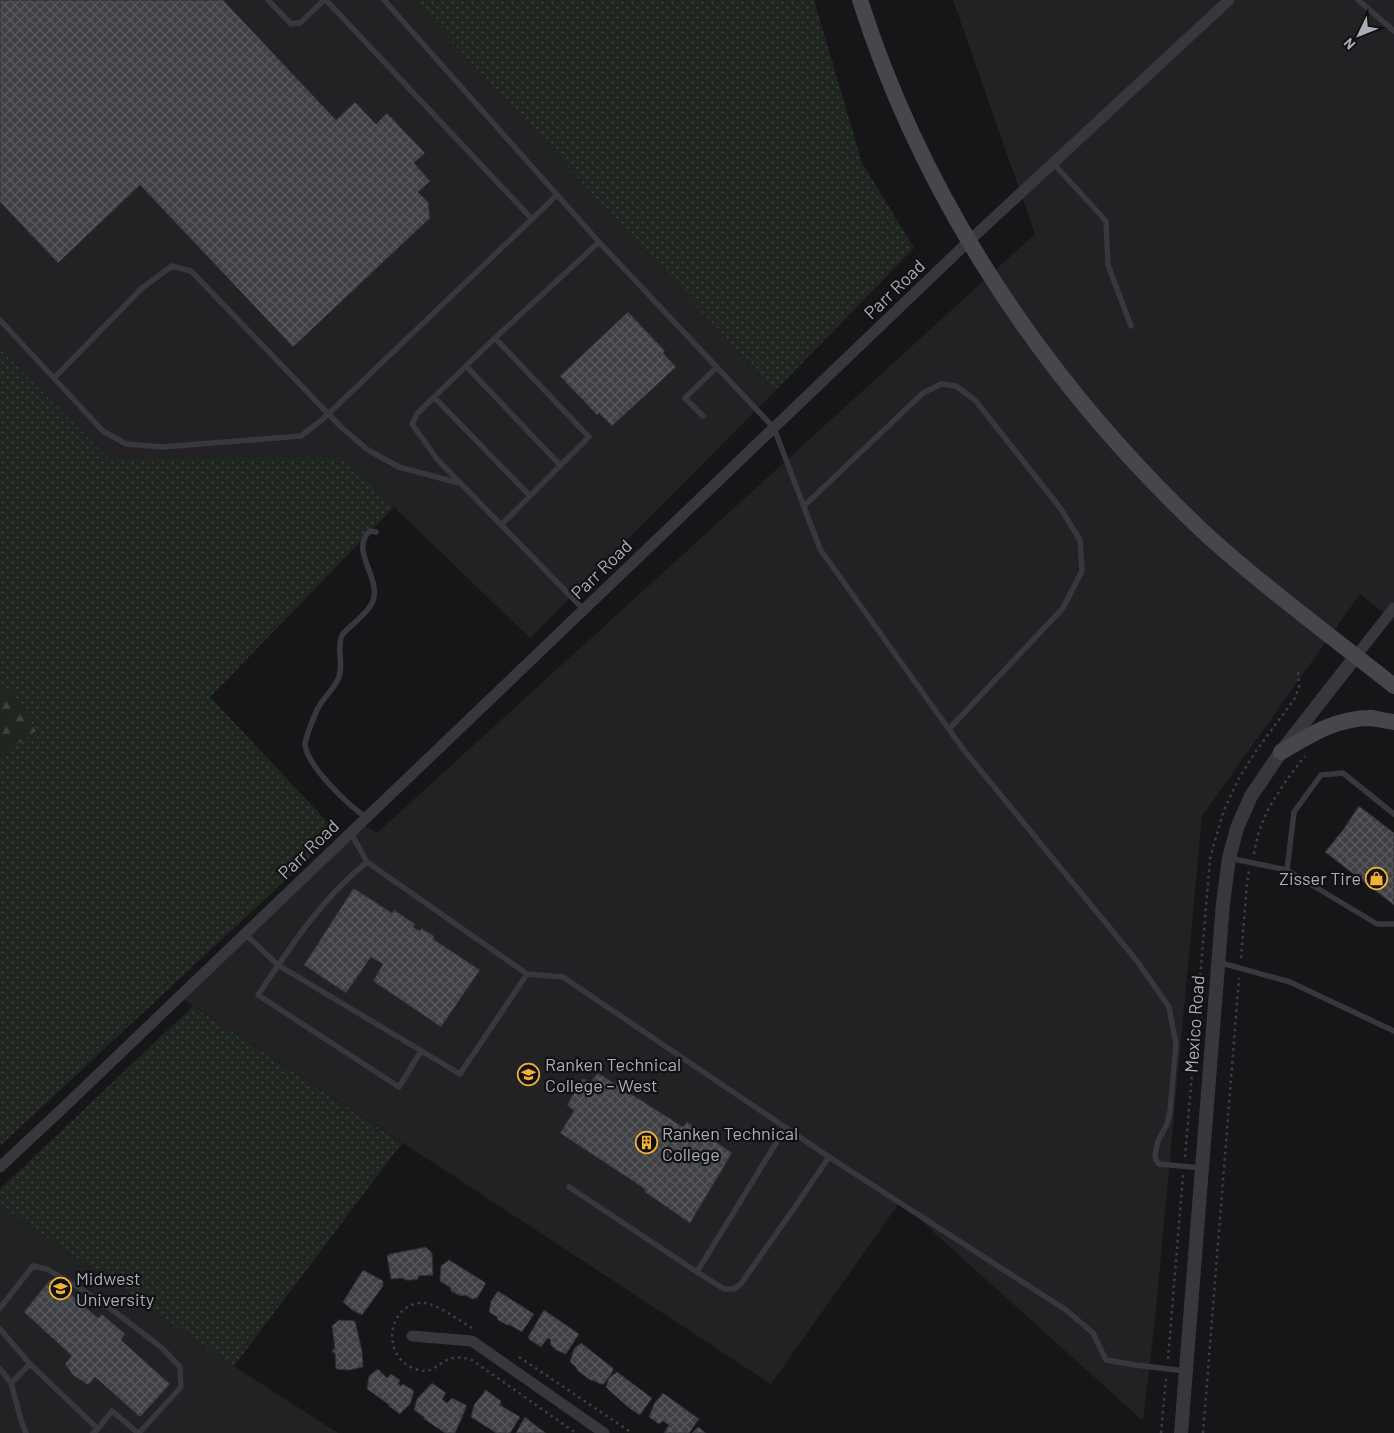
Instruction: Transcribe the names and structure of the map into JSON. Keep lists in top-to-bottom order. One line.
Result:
{"streets":{"street":["Parr Road","Mexico Road"]},"places":{"shop":["Zisser Tire"],"school or university":["Ranken Technical College – West","Midwest University"],"building":["Ranken Technical College"]},"north":"bottom left"}
